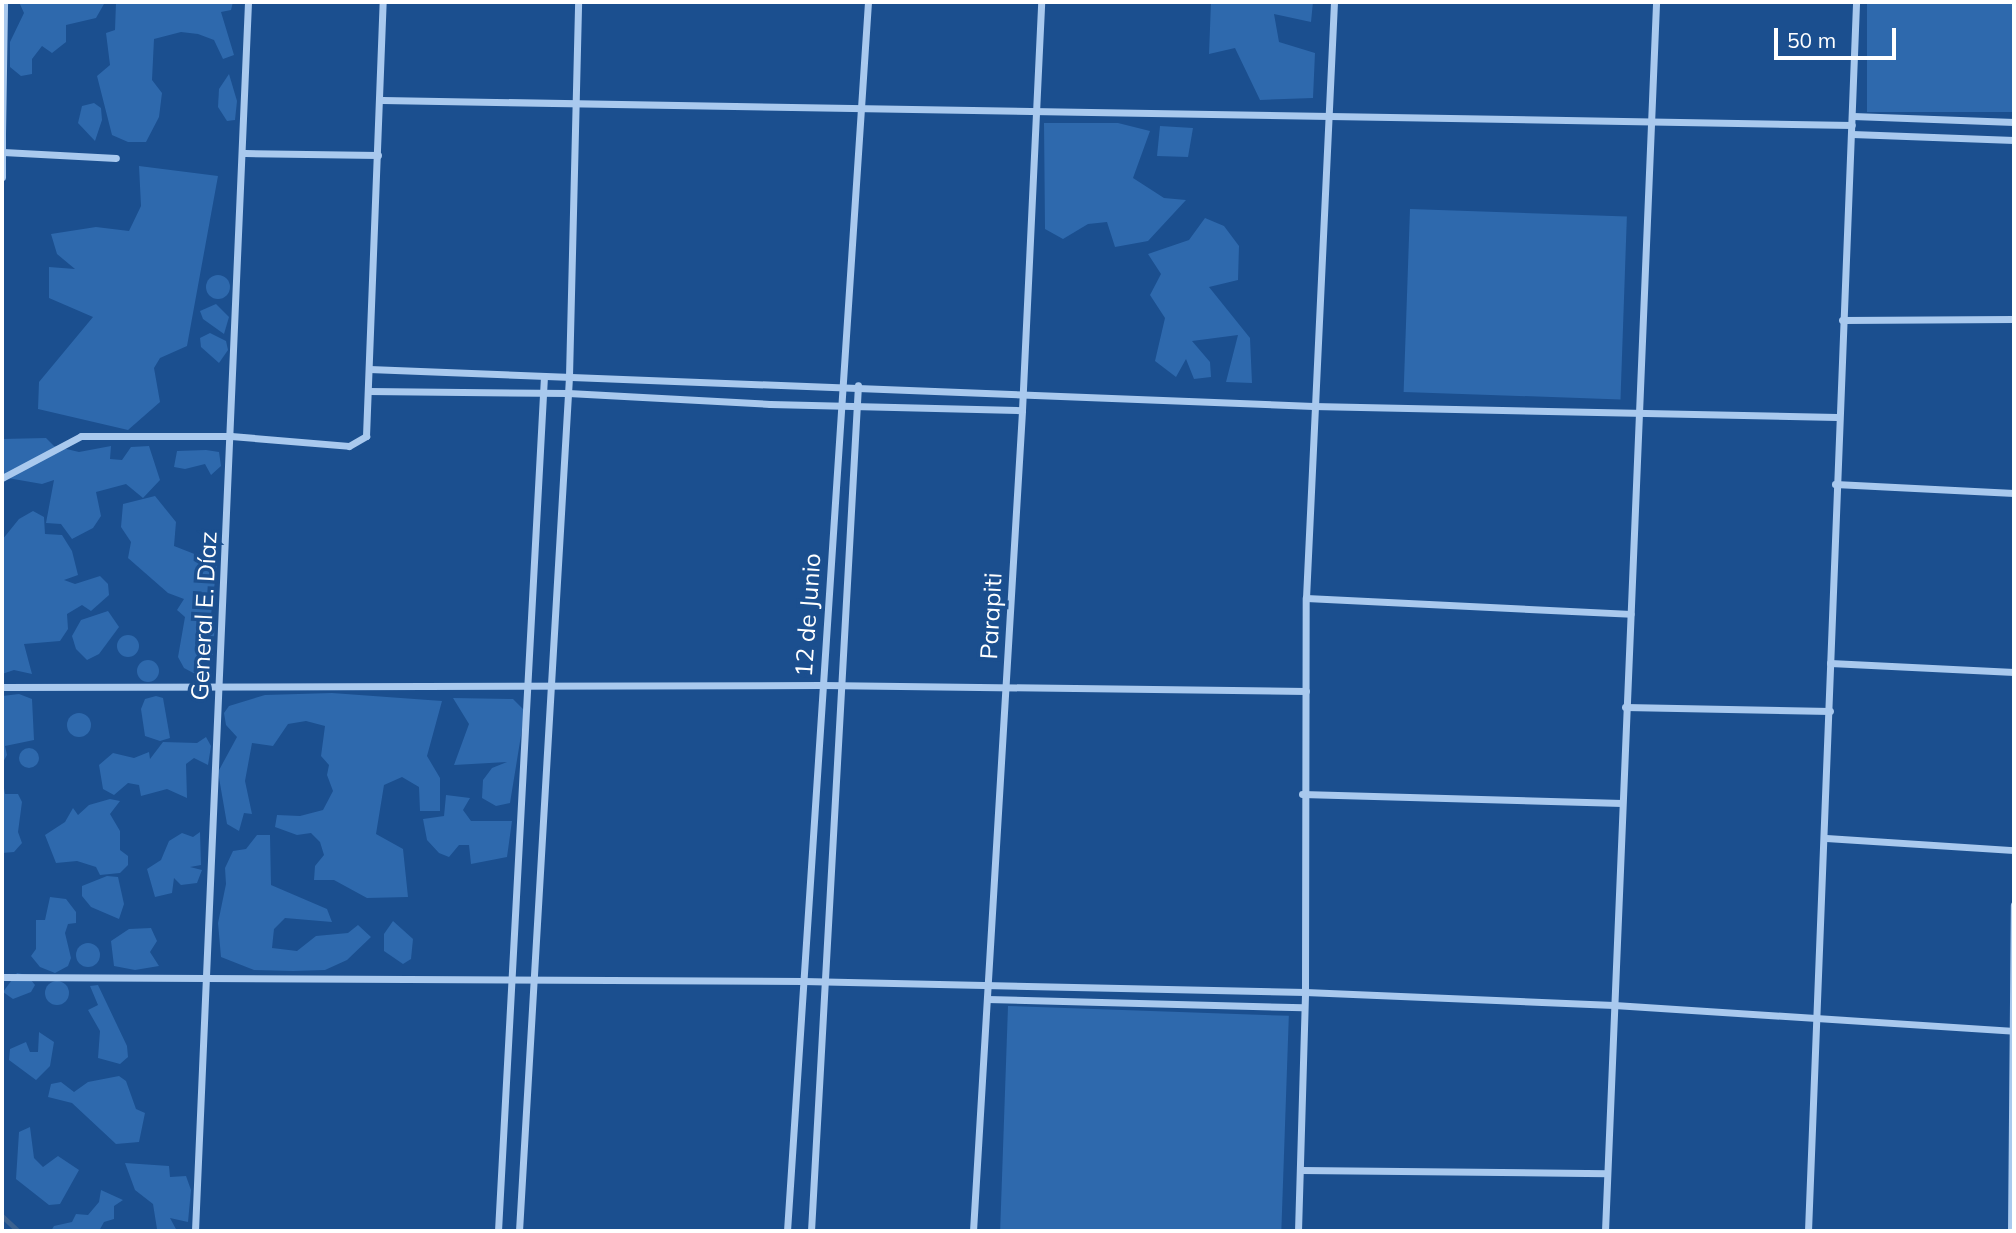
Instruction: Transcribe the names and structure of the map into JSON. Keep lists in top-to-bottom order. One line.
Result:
{"streets":{"street":["12 de Junio","General E. Díaz","Parapiti"]},"scale_bar":"50 m"}
